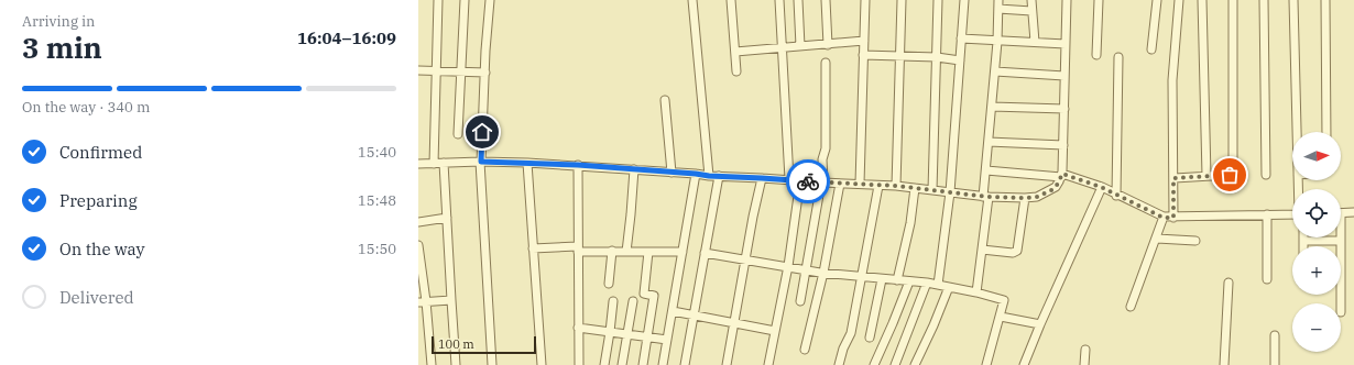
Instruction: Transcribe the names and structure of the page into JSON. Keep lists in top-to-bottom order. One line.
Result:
{"scale_bar":"100 m","north":"right","page":{"heading":["3 min","Arriving in","16:04–16:09"],"bar":"On the way · 340 m","list":[["Confirmed","15:40"],["Preparing","15:48"],["On the way","15:50"],"Delivered"],"map_buttons":["+","−"],"scale":"100 m"}}
